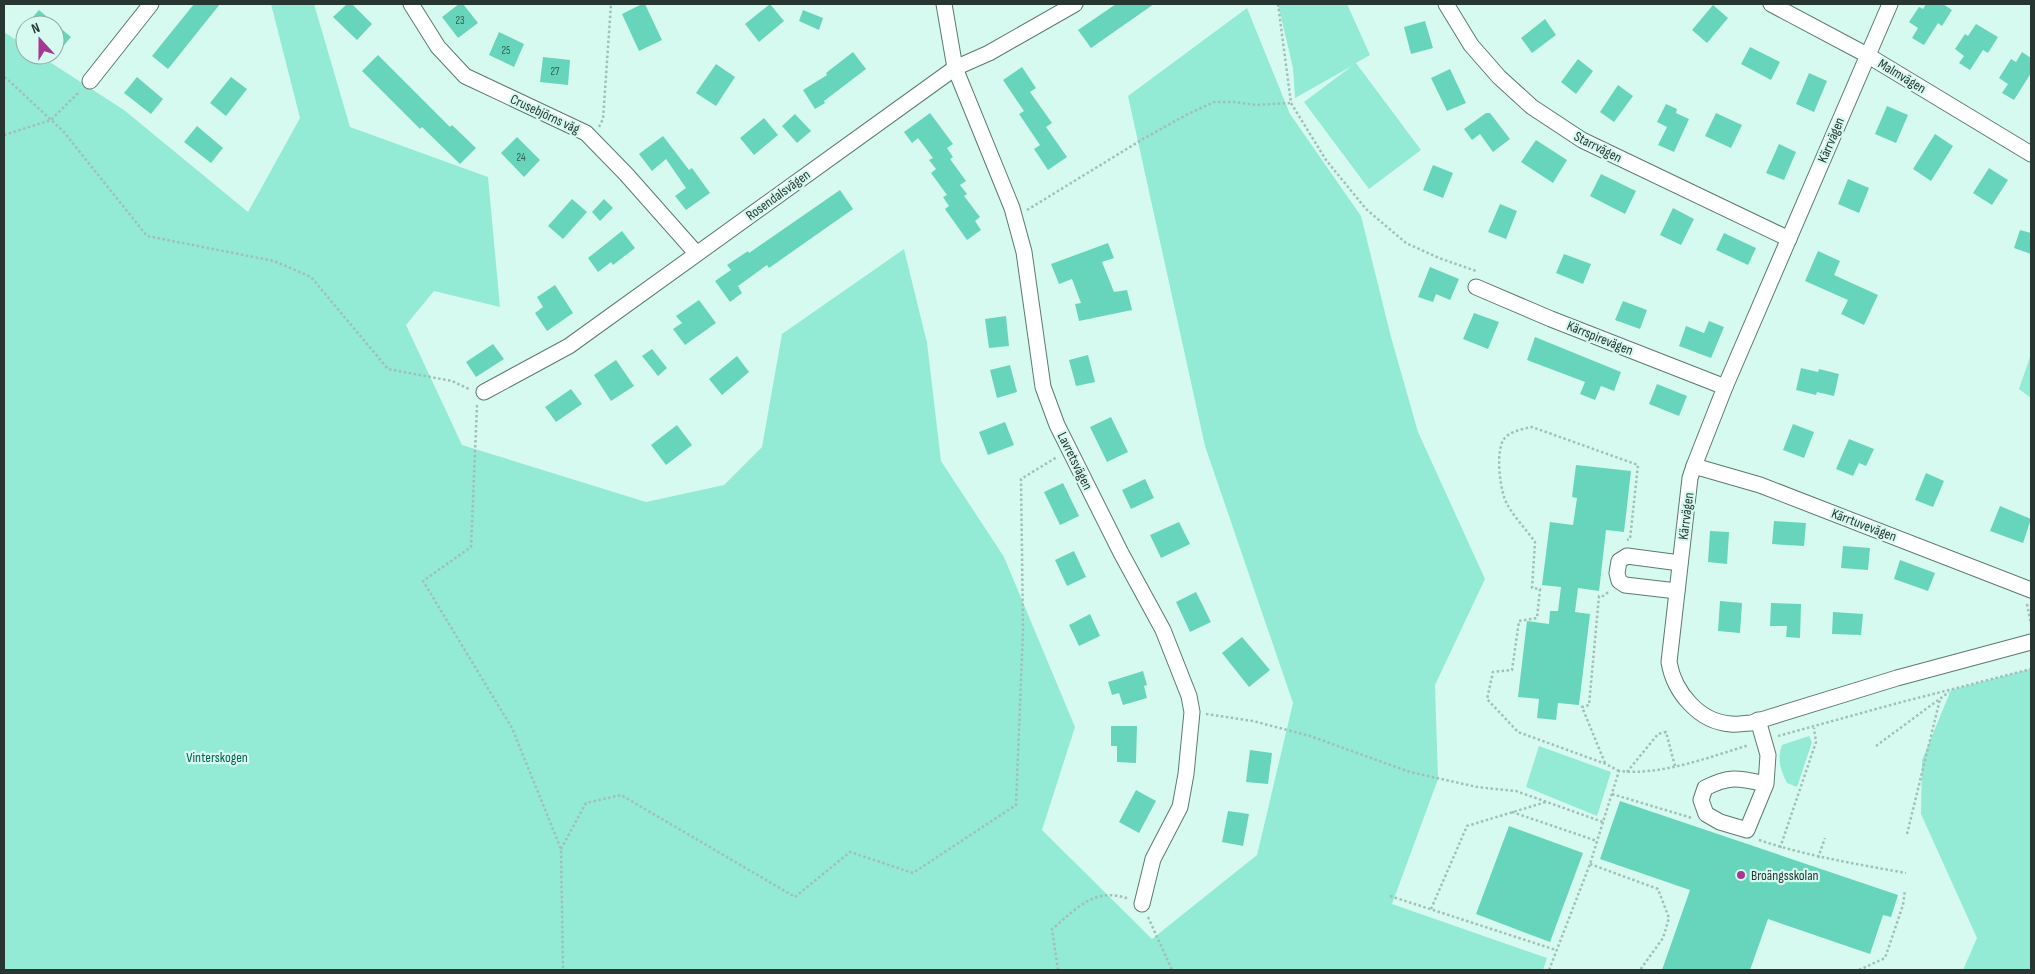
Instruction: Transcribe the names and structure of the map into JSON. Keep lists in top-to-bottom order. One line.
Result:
{"streets":{"street":["Malmvägen","Crusebjörns väg","Kärrvägen","Starrvägen","Rosendalsvägen","Kärrspirevägen","Lavretsvägen","Kärrtuvevägen"]},"crossings":[["Malmvägen","Kärrvägen"],["Crusebjörns väg","Rosendalsvägen"],["Kärrvägen","Starrvägen"],["Kärrvägen","Kärrspirevägen"],["Kärrvägen","Kärrtuvevägen"],["Rosendalsvägen","Lavretsvägen"]],"parks":["Vinterskogen"],"places":["Broängsskolan"],"house_numbers":["23","25","27","24"],"north":"top"}
